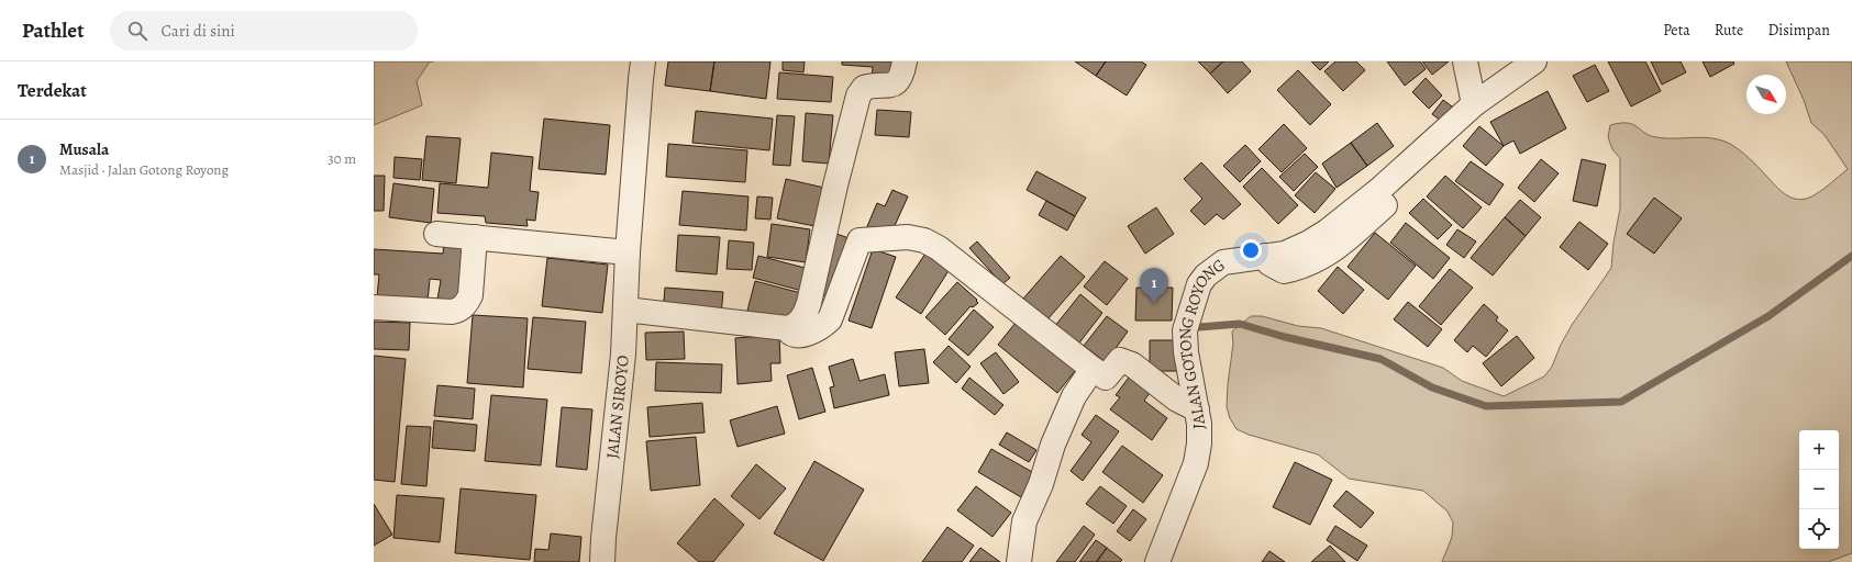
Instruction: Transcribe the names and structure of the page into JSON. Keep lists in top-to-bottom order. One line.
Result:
{"streets":{"street":["JALAN GOTONG ROYONG","JALAN SIROYO"]},"north":"bottom right","page":{"header":"Pathlet","search":"Cari di sini","nav":["Peta","Rute","Disimpan"],"heading":"Terdekat","list":[{"mark":"1","name":"Musala","note":"Masjid · Jalan Gotong Royong","value":"30 m"}],"pins":"1","map_buttons":["+","−"]}}
